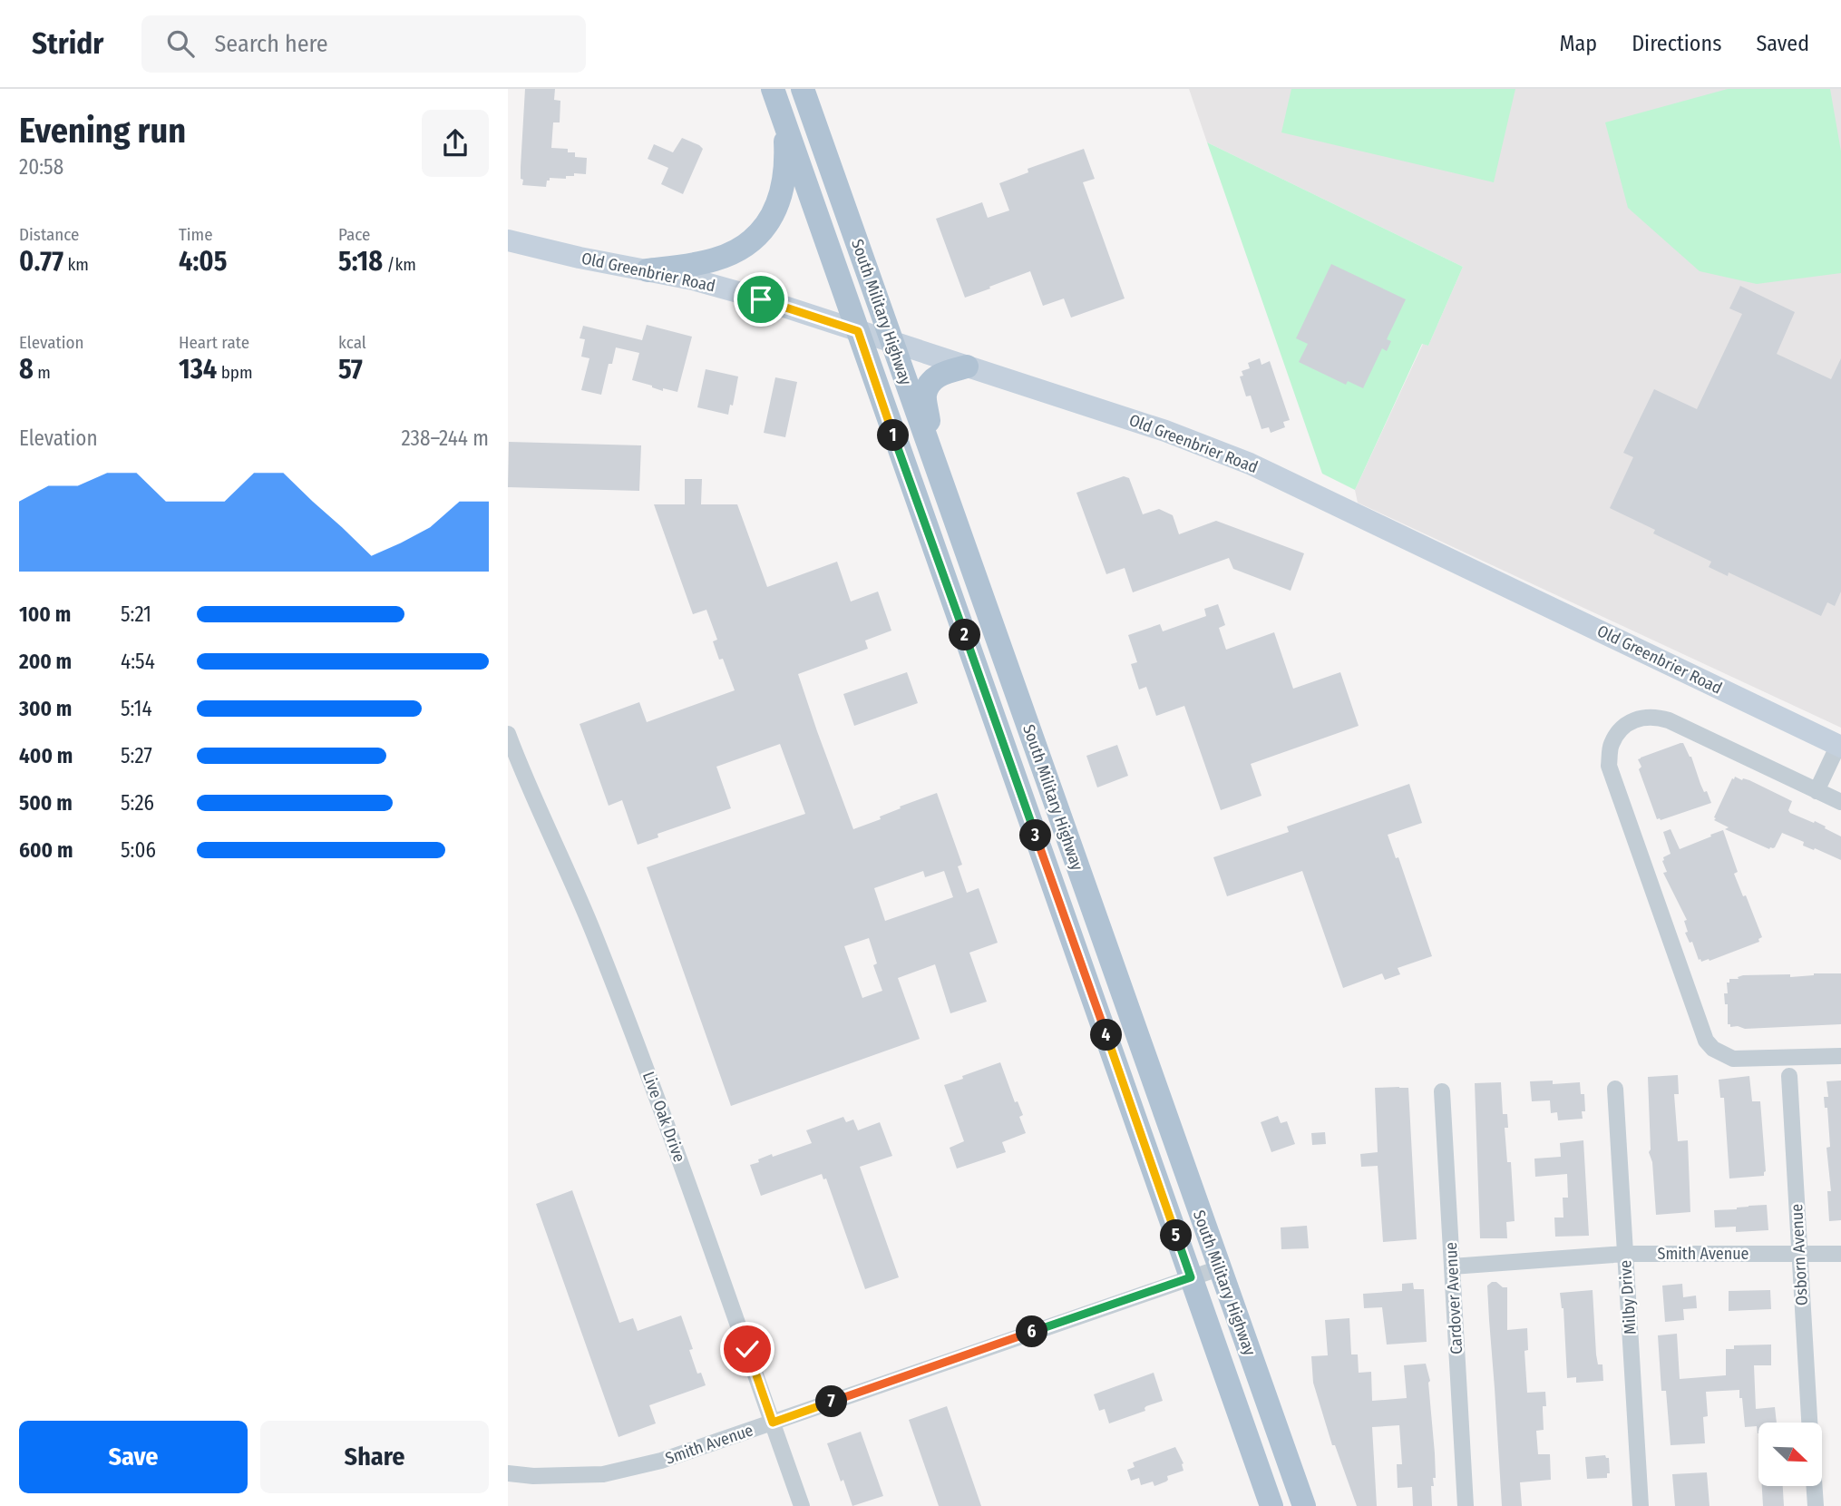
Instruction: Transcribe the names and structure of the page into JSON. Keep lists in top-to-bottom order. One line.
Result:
{"streets":{"main road":["South Military Highway"],"street":["Old Greenbrier Road","Live Oak Drive","Smith Avenue","Osborn Avenue","Milby Drive","Cardover Avenue"]},"crossings":[["Old Greenbrier Road","South Military Highway"],["South Military Highway","Smith Avenue"],["Live Oak Drive","Smith Avenue"],["Smith Avenue","Osborn Avenue"],["Smith Avenue","Milby Drive"],["Smith Avenue","Cardover Avenue"]],"north":"bottom right","page":{"header":"Stridr","search":"Search here","nav":["Map","Directions","Saved"],"heading":["Evening run","20:58"],"stats":[["Distance","0.77 km"],["Time","4:05"],["Pace","5:18 /km"],["Elevation","8 m"],["Heart rate","134 bpm"],["kcal","57"]],"chart":["Elevation","238–244 m"],"pins":["1","2","3","4","5","6","7"],"list":[{"name":"100 m","note":"5:21"},{"name":"200 m","note":"4:54"},{"name":"300 m","note":"5:14"},{"name":"400 m","note":"5:27"},{"name":"500 m","note":"5:26"},{"name":"600 m","note":"5:06"}],"buttons":["Save","Share"]}}
